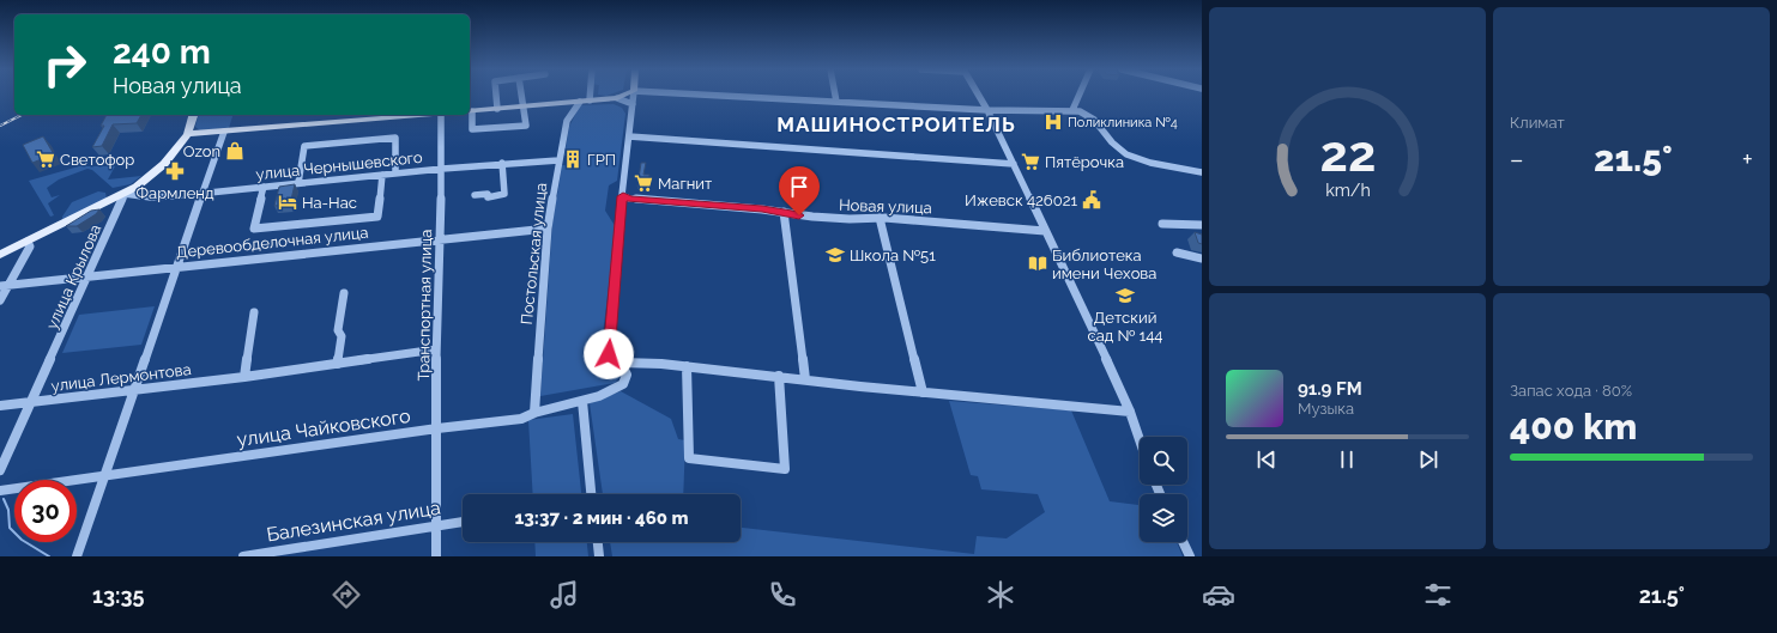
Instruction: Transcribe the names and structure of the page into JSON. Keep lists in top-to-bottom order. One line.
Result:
{"streets":{"main road":["улица Крылова"],"street":["улица Чернышевского","Новая улица","Деревообделочная улица","Постольская улица","Транспортная улица","улица Лермонтова","улица Чайковского","Балезинская улица"]},"crossings":[["улица Чернышевского","Постольская улица"],["улица Чернышевского","улица Крылова"],["улица Чернышевского","Транспортная улица"],["Деревообделочная улица","Постольская улица"],["Деревообделочная улица","улица Крылова"],["Деревообделочная улица","Транспортная улица"],["Постольская улица","улица Чайковского"],["улица Крылова","улица Лермонтова"],["Транспортная улица","улица Лермонтова"],["Транспортная улица","улица Чайковского"],["Транспортная улица","Балезинская улица"]],"districts":["МАШИНОСТРОИТЕЛЬ"],"places":{"hospital":["Поликлиника №4"],"shop":["Ozon"],"supermarket":["Светофор","Пятёрочка","Магнит"],"building":["ГРП"],"pharmacy":["Фармленд"],"public building":["Ижевск 426021"],"hotel":["На-Нас"],"school or university":["Школа №51","Детский сад № 144"],"library":["Библиотека имени Чехова"]},"page":{"tile":["Климат",["Запас хода · 80%","400 km"]],"turn":["240 m","Новая улица"],"heat":["−","21.5°","+"],"song":["91.9 FM","Музыка"],"limit":"30","trip":"13:37 · 2 мин · 460 m","tabs":["13:35","21.5°"],"gauge":["22","km/h"]}}
